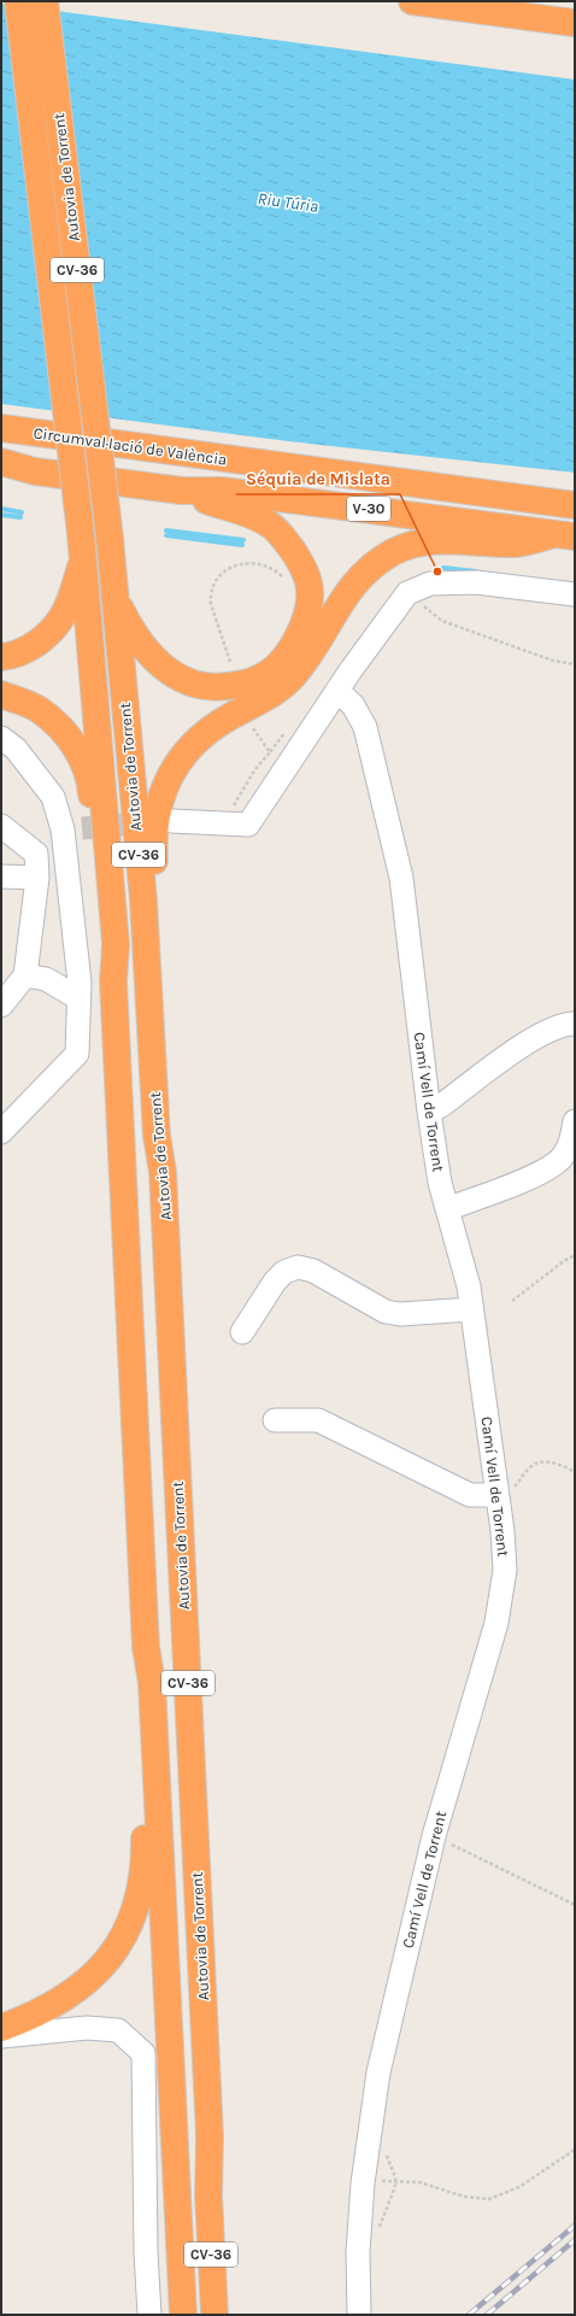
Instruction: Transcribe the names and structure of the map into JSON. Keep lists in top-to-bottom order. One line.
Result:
{"streets":{"highway":["Autovia de Torrent","CV-36","Circumval·lació de València","V-30"],"street":["Camí Vell de Torrent"]},"water":["Riu Túria"],"places":["Séquia de Mislata"]}
